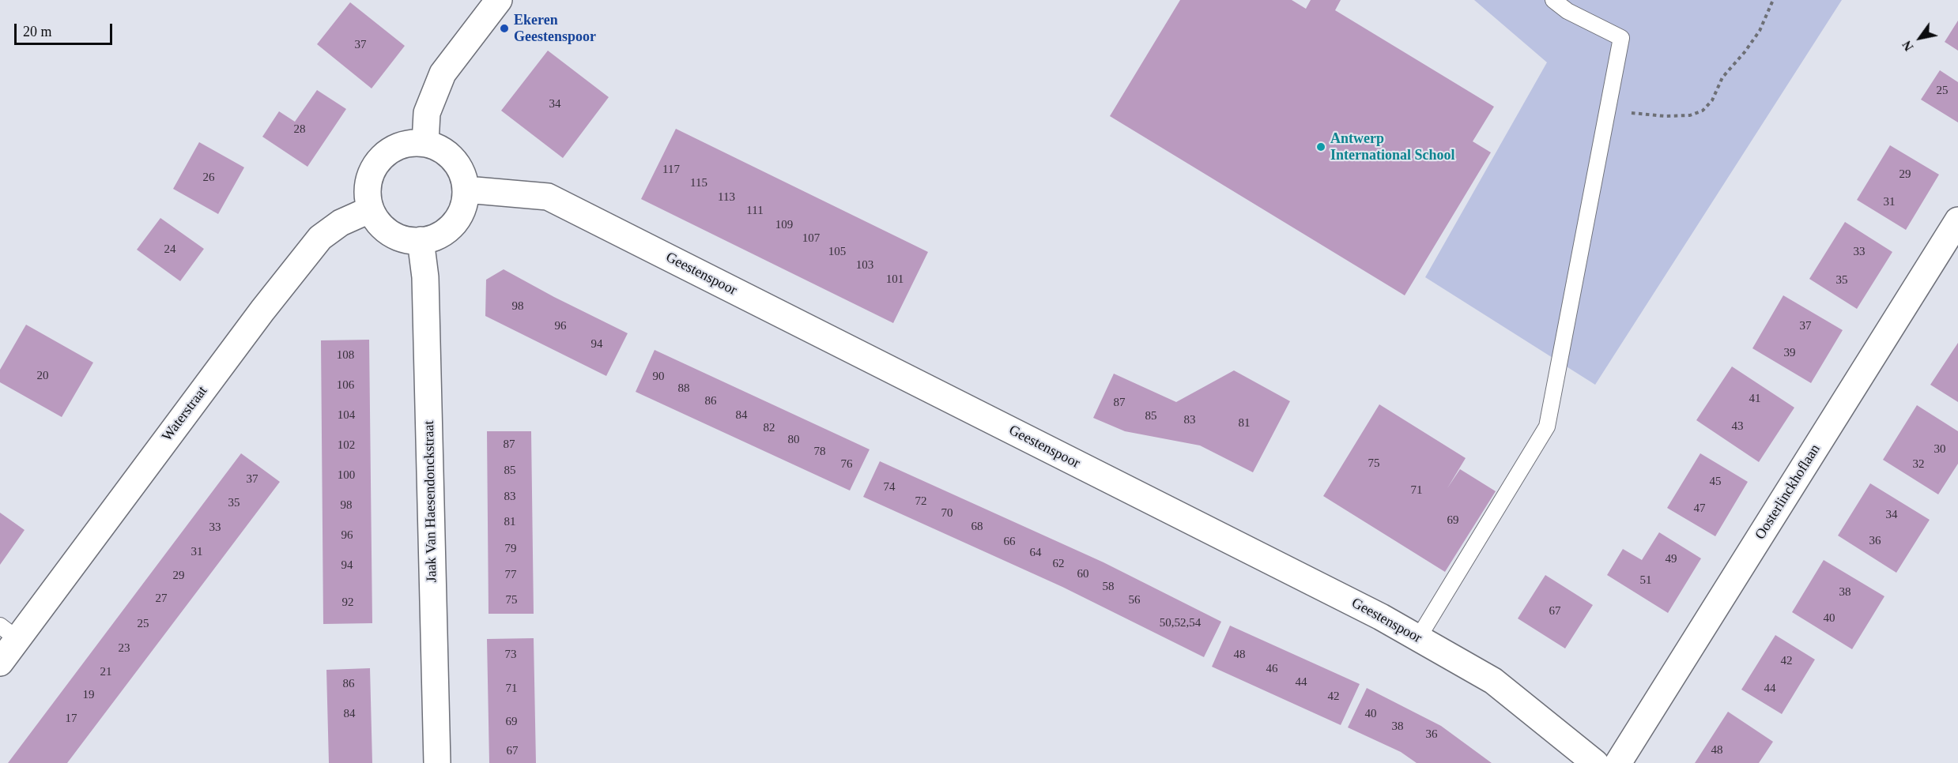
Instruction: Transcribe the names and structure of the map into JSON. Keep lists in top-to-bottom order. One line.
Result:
{"streets":{"street":["Geestenspoor","Waterstraat","Oosterlinckhoflaan","Jaak Van Haesendonckstraat"]},"crossings":[["Geestenspoor","Waterstraat"],["Geestenspoor","Jaak Van Haesendonckstraat"],["Waterstraat","Jaak Van Haesendonckstraat"]],"places":["Ekeren Geestenspoor","Antwerp International School"],"house_numbers":["37","25","34","28","117","29","26","115","113","31","111","109","107","24","105","33","103","101","35","98","96","37","94","39","108","20","90","106","88","41","86","87","104","84","85","83","81","43","82","80","87","102","30","78","75","76","32","85","100","37","45","74","71","83","72","35","98","47","70","34","69","81","68","33","96","36","66","79","31","64","49","62","94","60","77","29","51","58","38","27","75","56","92","67","40","50,52,54","25","23","73","48","42","46","21","44","86","71","44","19","42","84","40","17","69","38","36","48","67"],"scale_bar":"20 m","north":"bottom left"}
